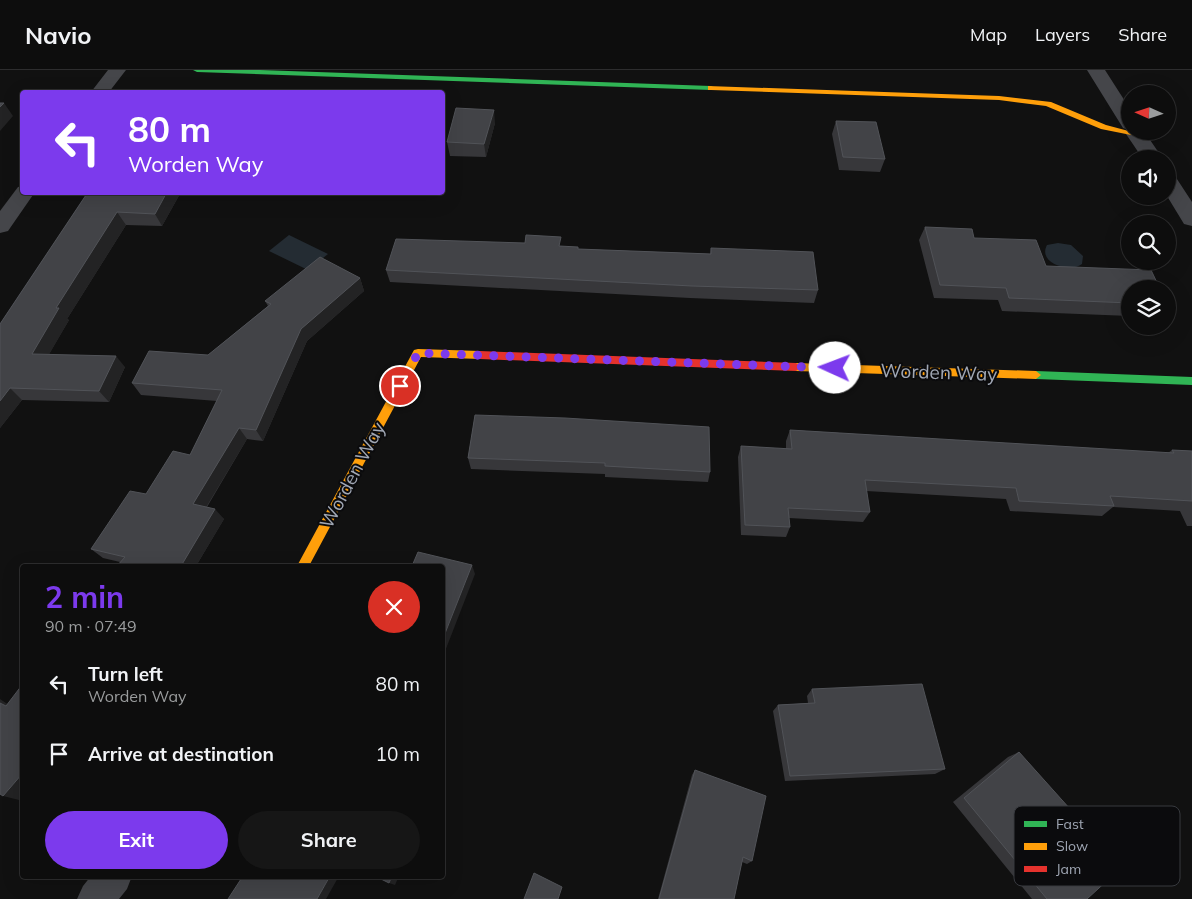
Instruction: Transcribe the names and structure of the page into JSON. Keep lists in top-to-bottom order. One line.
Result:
{"streets":{"street":["Worden Way"]},"legend":["Fast","Slow","Jam"],"north":"left","page":{"header":"Navio","nav":["Map","Layers","Share"],"turn":["80 m","Worden Way"],"heading":["2 min","90 m · 07:49"],"list":[{"name":"Turn left","note":"Worden Way","value":"80 m"},{"name":"Arrive at destination","value":"10 m"}],"buttons":["Exit","Share"]}}
